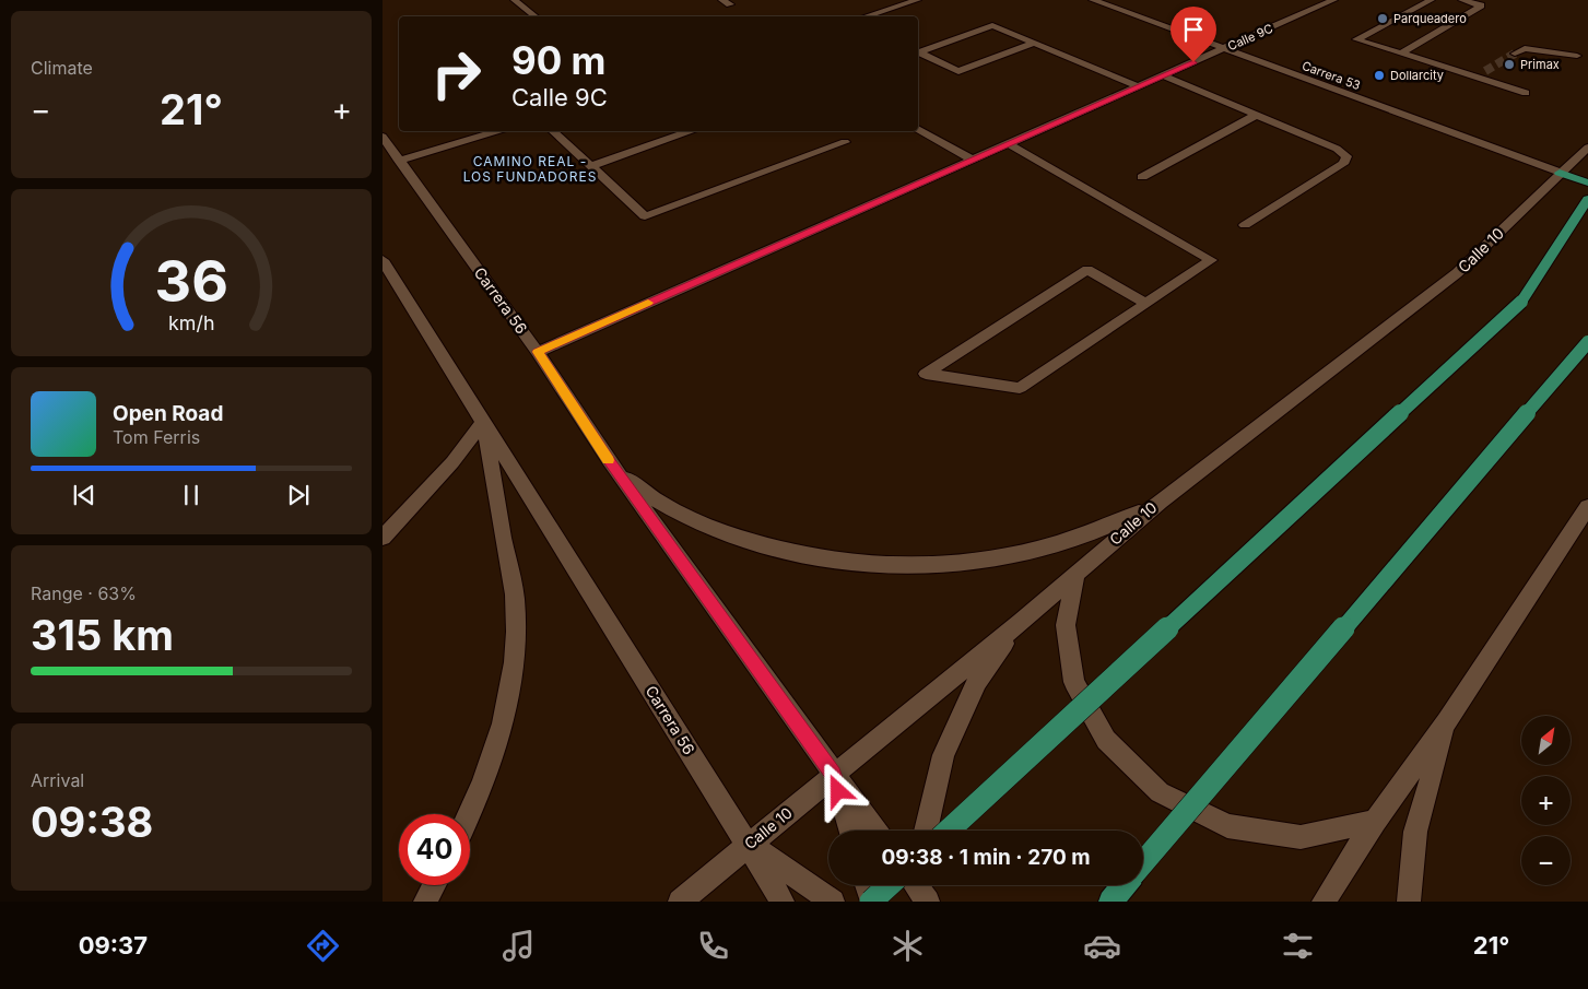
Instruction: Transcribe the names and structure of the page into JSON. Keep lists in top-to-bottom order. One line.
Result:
{"streets":{"street":["Calle 9C","Carrera 53","Calle 10","Carrera 56"]},"crossings":[["Calle 9C","Carrera 53"],["Calle 9C","Carrera 56"],["Carrera 53","Calle 10"],["Calle 10","Carrera 56"]],"districts":["CAMINO REAL - LOS FUNDADORES"],"places":["Parqueadero","Primax","Dollarcity"],"north":"top right","page":{"tile":["Climate",["Range · 63%","315 km"],["Arrival","09:38"]],"turn":["90 m","Calle 9C"],"heat":["−","21°","+"],"song":["Open Road","Tom Ferris"],"map_buttons":["+","−"],"limit":"40","trip":"09:38 · 1 min · 270 m","tabs":["09:37","21°"],"gauge":["36","km/h"]}}
